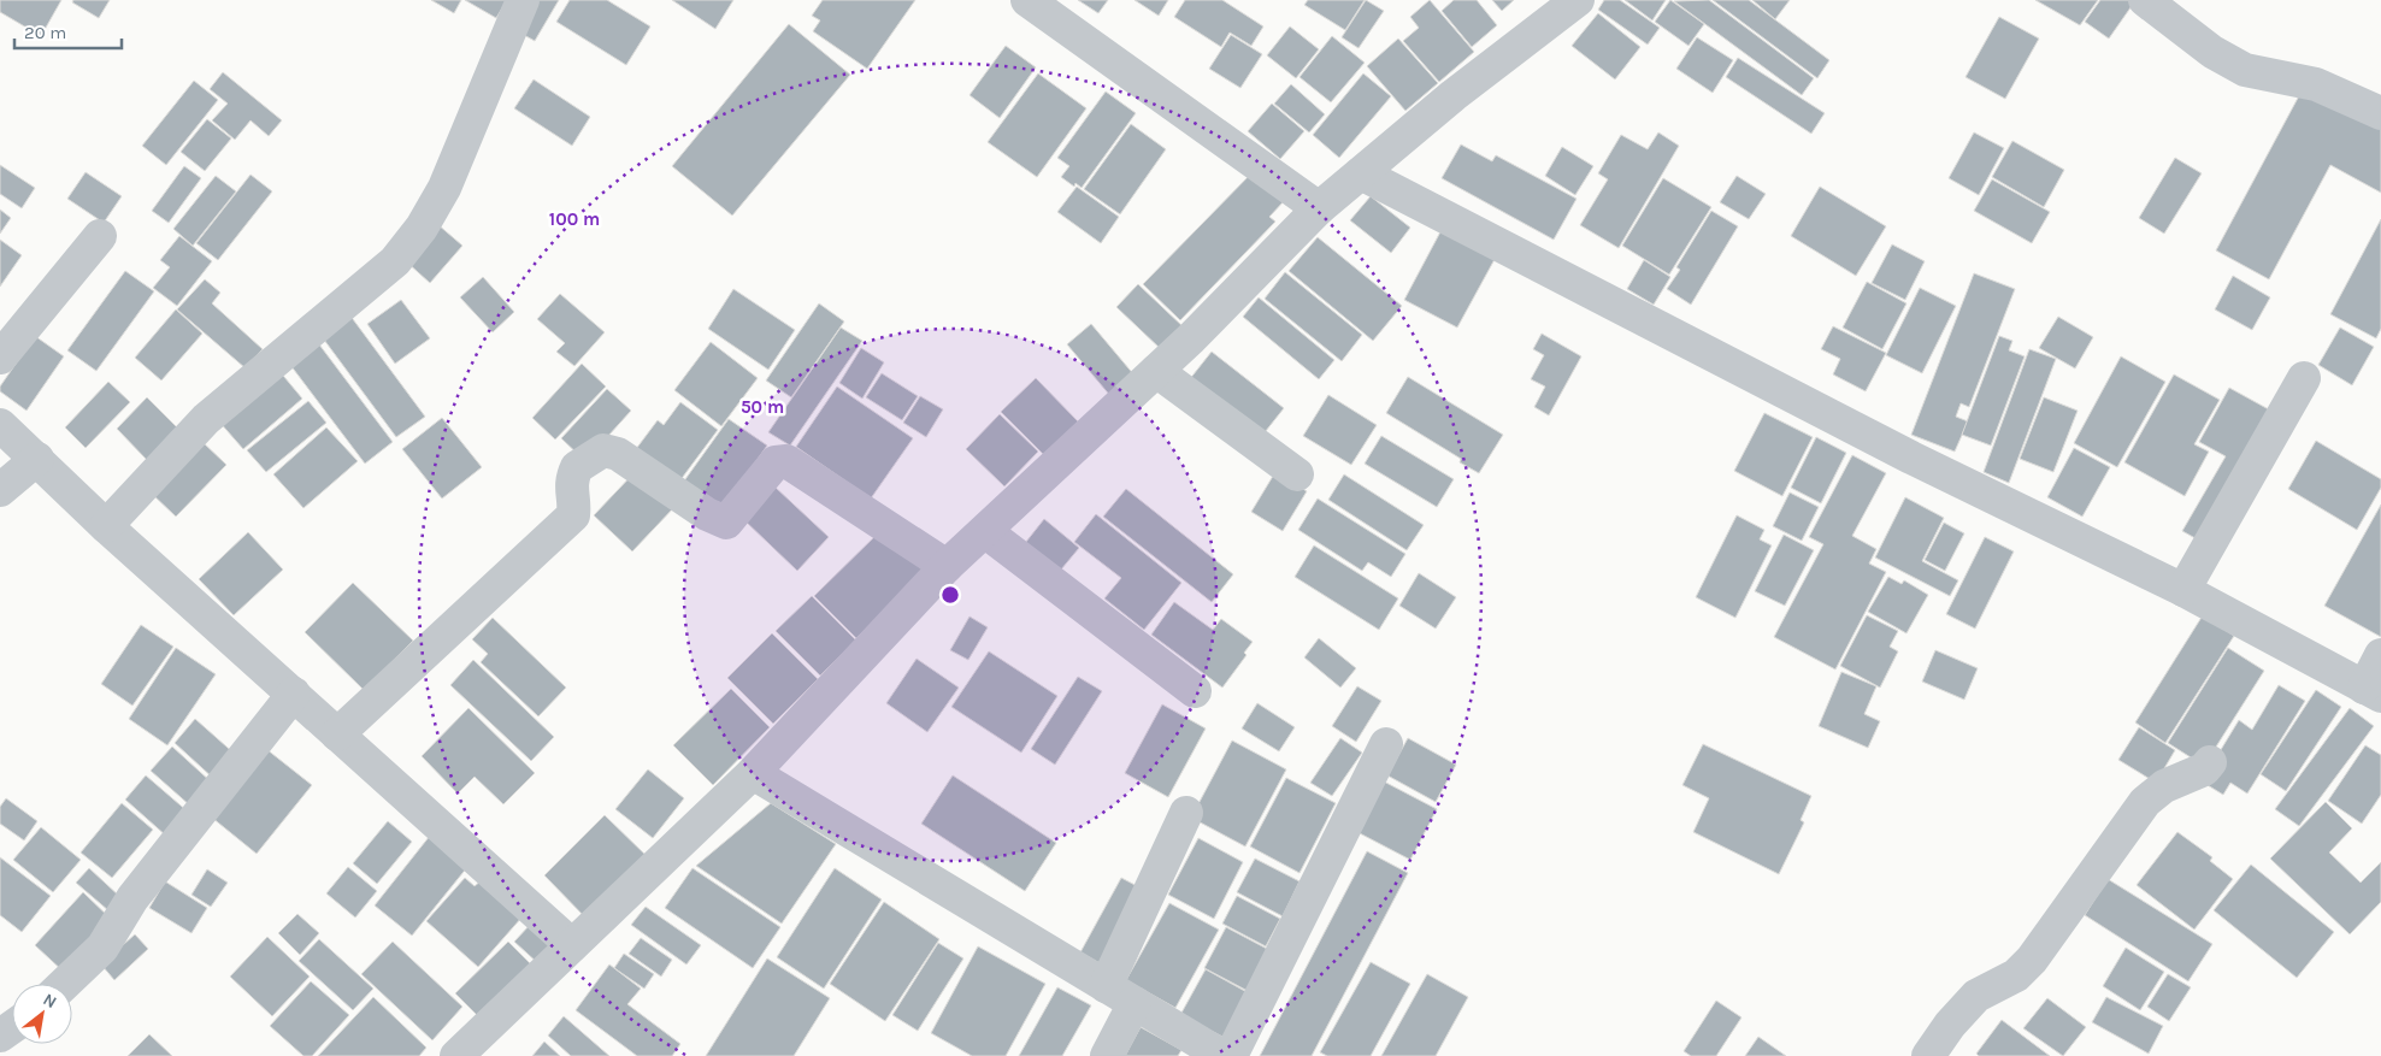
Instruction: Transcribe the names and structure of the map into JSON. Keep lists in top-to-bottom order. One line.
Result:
{"scale_bar":"20 m","north":"top right","rings":["100 m","50 m"]}
